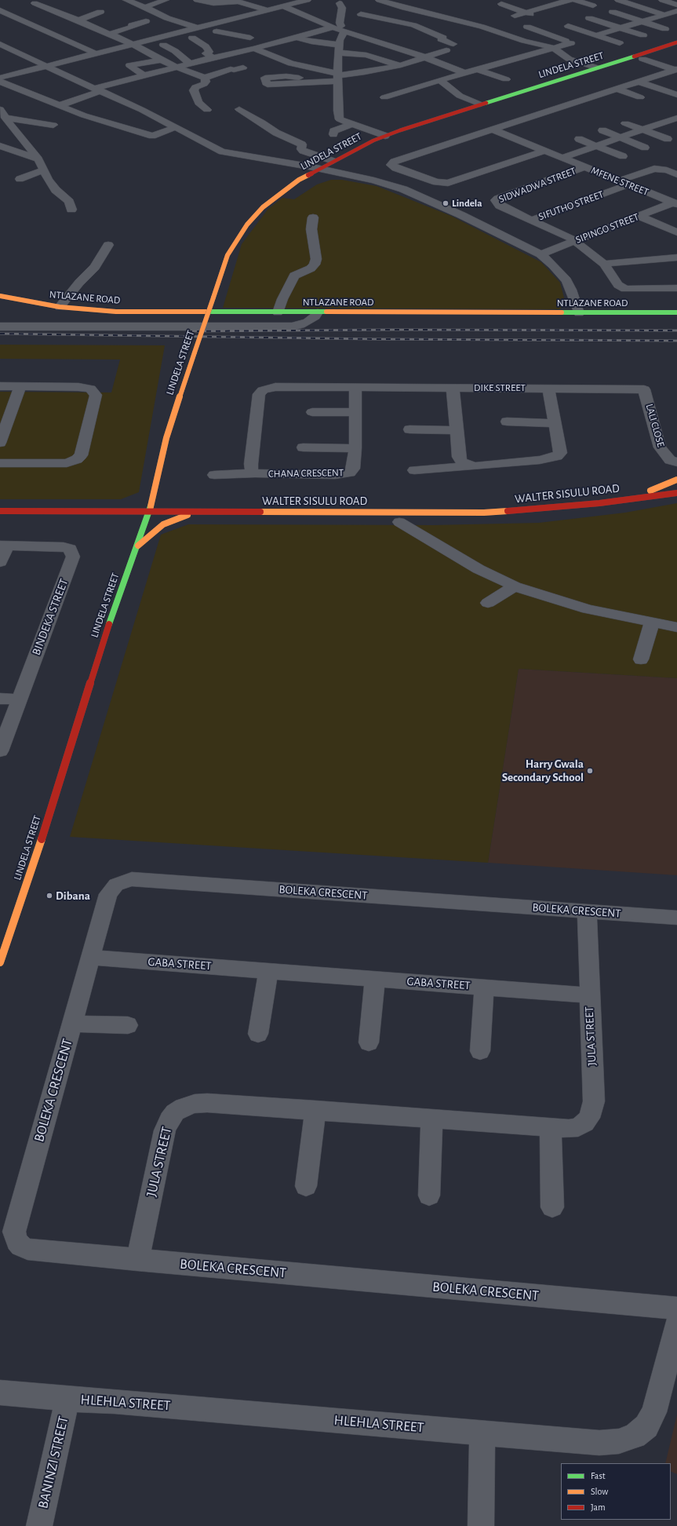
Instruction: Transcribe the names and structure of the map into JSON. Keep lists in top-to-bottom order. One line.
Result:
{"streets":{"street":["LINDELA STREET","MFENE STREET","SIDWADWA STREET","SIFUTHO STREET","SIPINGO STREET","NTLAZANE ROAD","DIKE STREET","LALI CLOSE","CHANA CRESCENT","WALTER SISULU ROAD","BINDEKA STREET","BOLEKA CRESCENT","GABA STREET","JULA STREET","HLEHLA STREET","BANINZI STREET"]},"crossings":[["LINDELA STREET","WALTER SISULU ROAD"],["MFENE STREET","SIDWADWA STREET"],["MFENE STREET","SIFUTHO STREET"],["MFENE STREET","SIPINGO STREET"],["SIDWADWA STREET","SIFUTHO STREET"],["SIDWADWA STREET","SIPINGO STREET"],["DIKE STREET","LALI CLOSE"],["DIKE STREET","CHANA CRESCENT"],["BOLEKA CRESCENT","GABA STREET"],["BOLEKA CRESCENT","JULA STREET"],["GABA STREET","JULA STREET"],["HLEHLA STREET","BANINZI STREET"]],"places":["Lindela","Harry Gwala Secondary School","Dibana"],"legend":["Fast","Slow","Jam"]}
